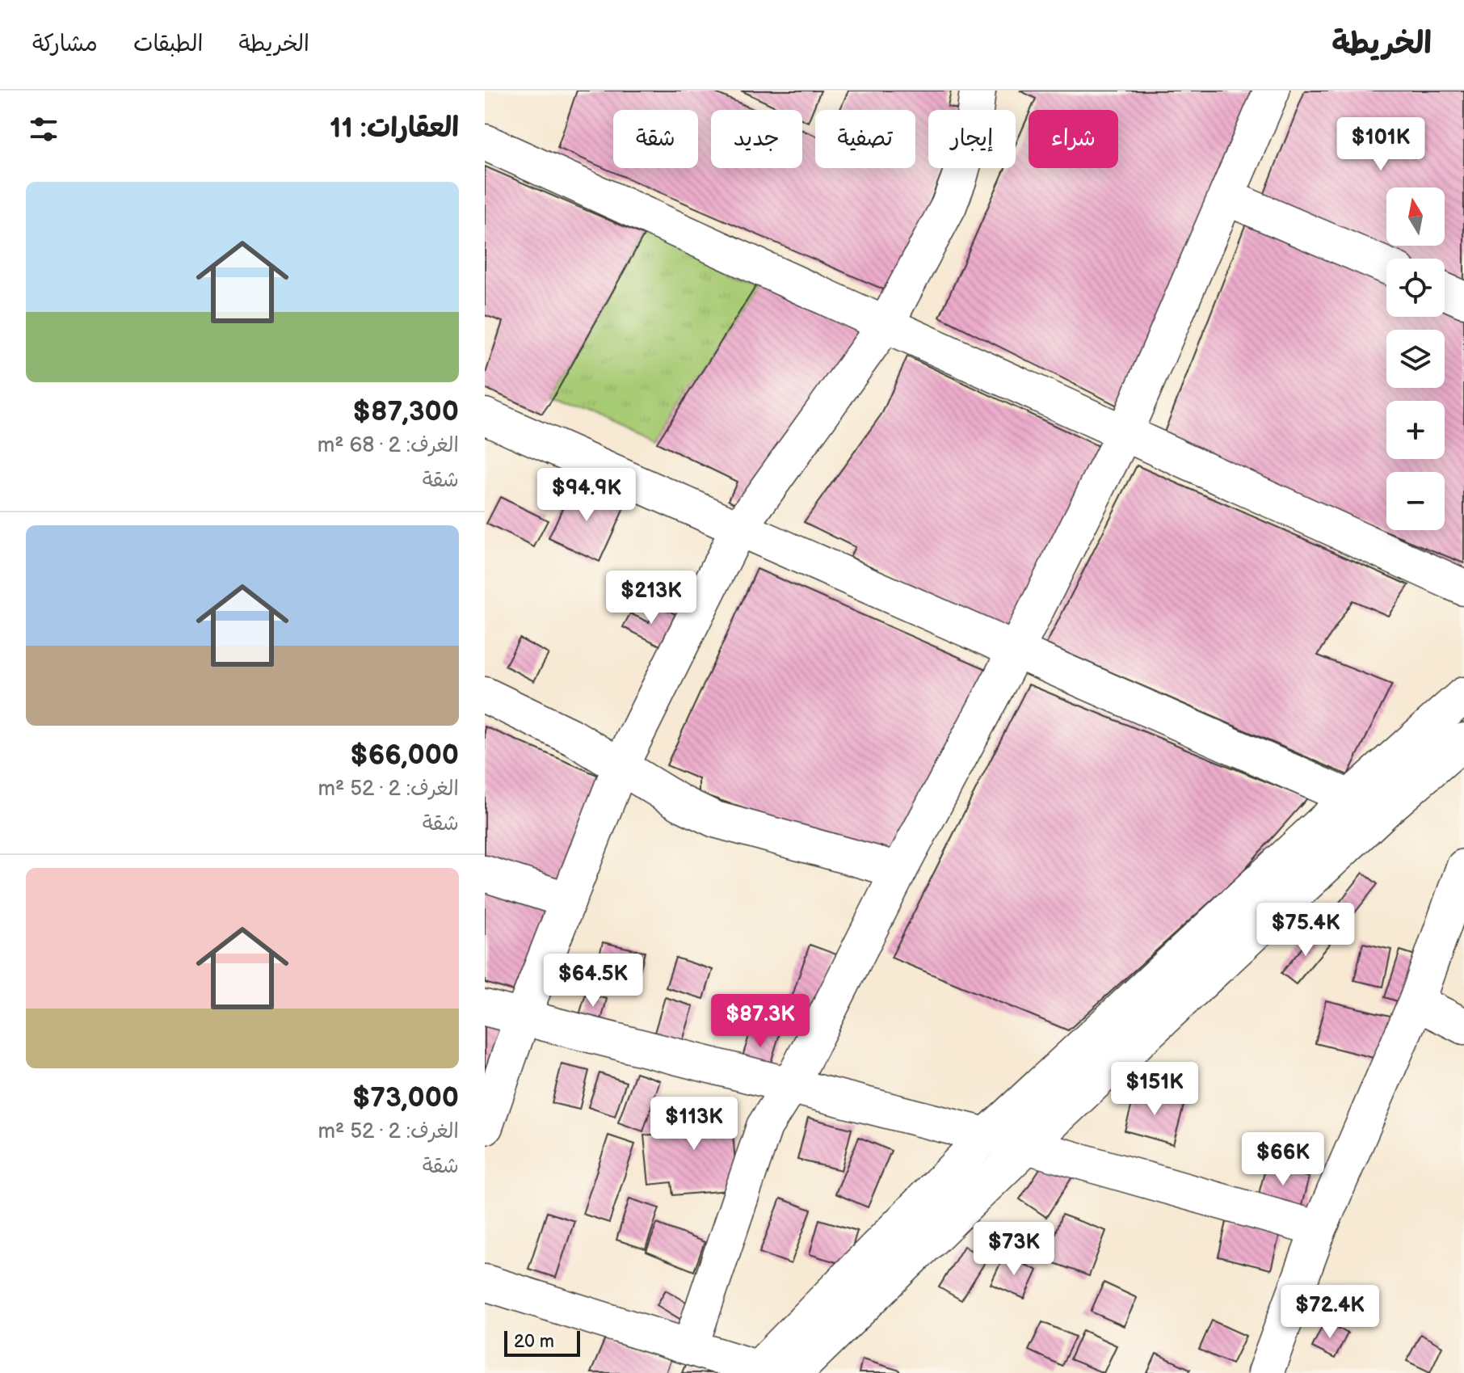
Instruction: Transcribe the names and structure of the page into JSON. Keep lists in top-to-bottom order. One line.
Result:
{"scale_bar":"20 m","north":"top","page":{"header":"الخريطة","nav":["الخريطة","الطبقات","مشاركة"],"heading":"العقارات: 11","chip":["شراء","إيجار","تصفية","جديد","شقة"],"price":["$101K","$94.9K","$213K","$75.4K","$64.5K","$87.3K","$151K","$113K","$66K","$73K","$72.4K"],"list":[{"name":"$87,300","note":"الغرف: 2 · 68 m² · شقة"},{"name":"$66,000","note":"الغرف: 2 · 52 m² · شقة"},{"name":"$73,000","note":"الغرف: 2 · 52 m² · شقة"}],"map_buttons":["+","−"],"scale":"20 m"}}
